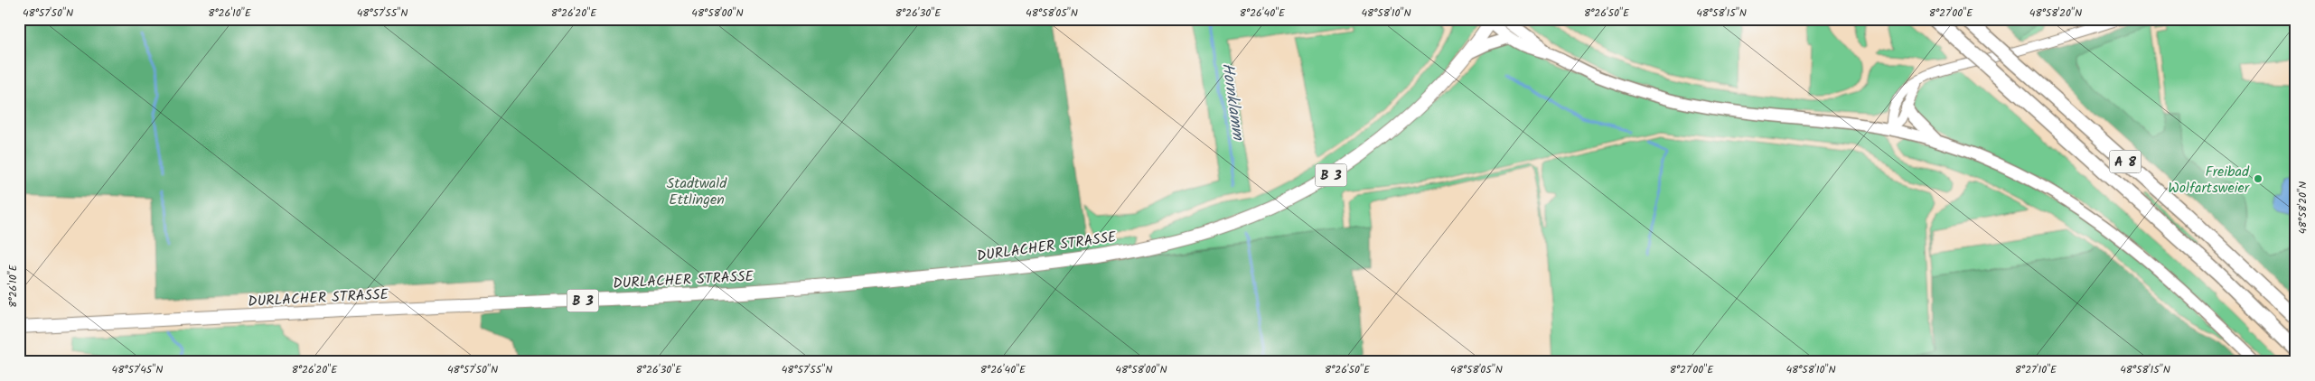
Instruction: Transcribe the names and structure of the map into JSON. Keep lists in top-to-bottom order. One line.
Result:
{"streets":{"highway":["A 8"],"main road":["B 3","DURLACHER STRASSE"]},"crossings":[["B 3","DURLACHER STRASSE"]],"water":["Hornklamm"],"parks":["Stadtwald Ettlingen"],"places":["Freibad Wolfartsweier"],"coordinates":["48°57'50\"N","8°26'10\"E","48°57'55\"N","8°26'20\"E","48°58'00\"N","8°26'30\"E","48°58'05\"N","8°26'40\"E","48°58'10\"N","8°26'50\"E","48°58'15\"N","8°27'00\"E","48°58'20\"N","48°57'45\"N","8°27'10\"E"]}
